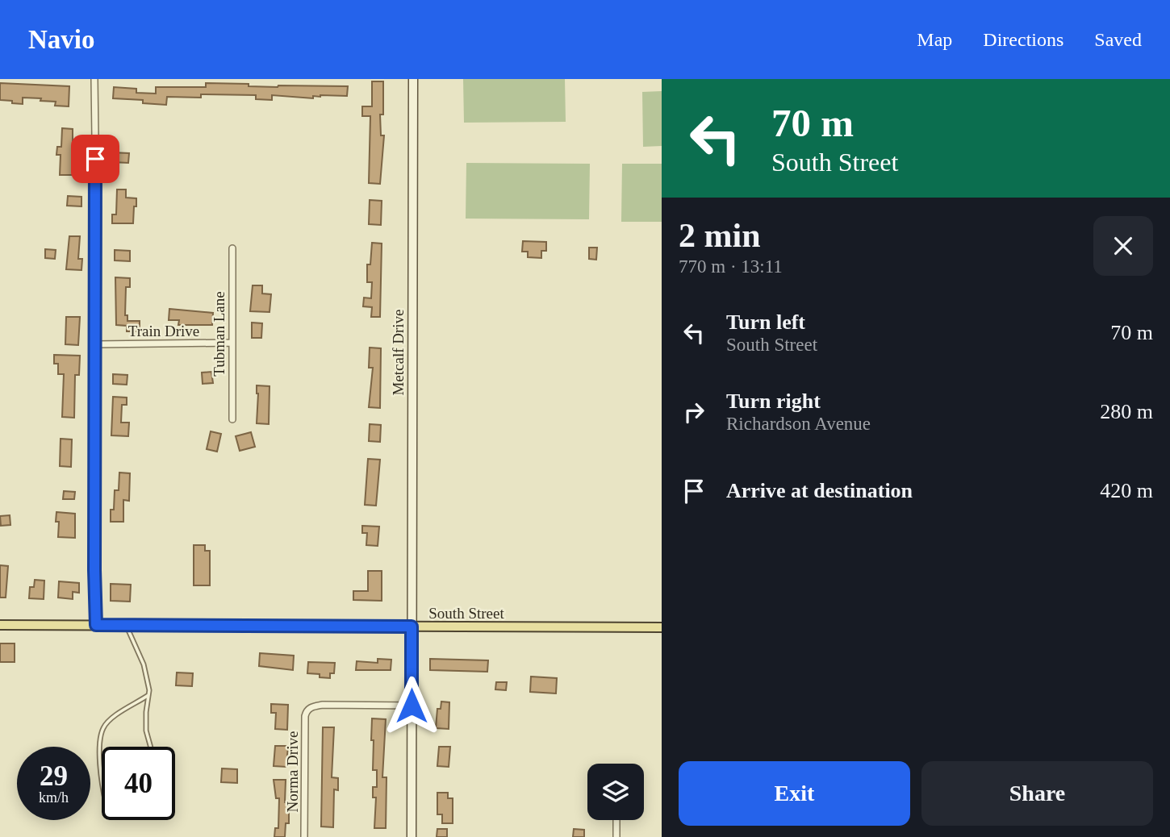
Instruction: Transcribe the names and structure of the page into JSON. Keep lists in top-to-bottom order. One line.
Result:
{"streets":{"main road":["South Street"],"street":["Train Drive","Tubman Lane","Metcalf Drive","Norma Drive"]},"crossings":[["Train Drive","Tubman Lane"],["Metcalf Drive","South Street"],["Metcalf Drive","Norma Drive"]],"page":{"header":"Navio","nav":["Map","Directions","Saved"],"turn":["70 m","South Street"],"heading":["2 min","770 m · 13:11"],"list":[{"name":"Turn left","note":"South Street","value":"70 m"},{"name":"Turn right","note":"Richardson Avenue","value":"280 m"},{"name":"Arrive at destination","value":"420 m"}],"speed":"29 km/h","limit":"40","buttons":["Exit","Share"]}}
